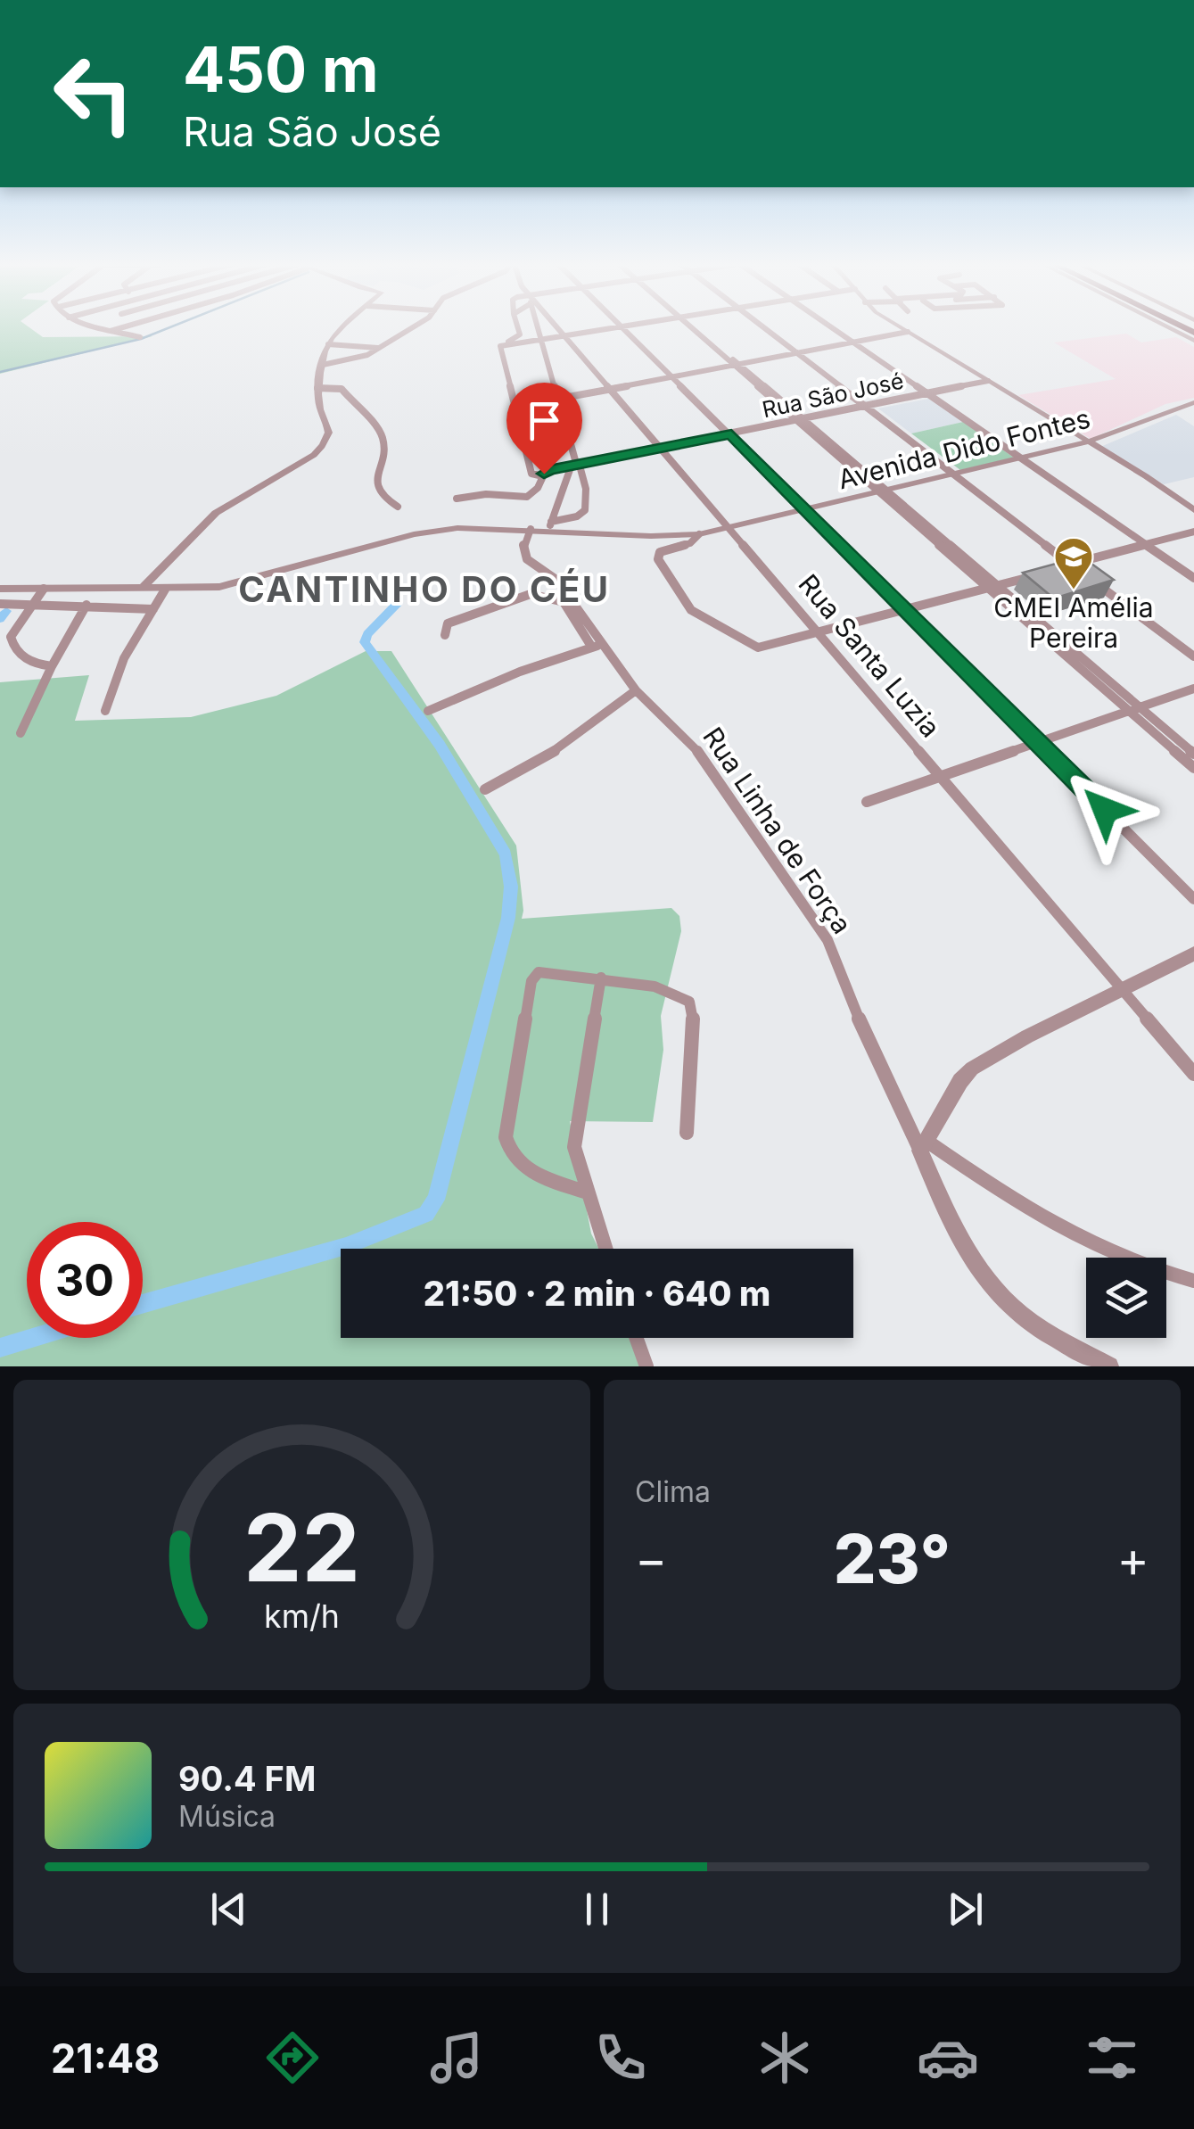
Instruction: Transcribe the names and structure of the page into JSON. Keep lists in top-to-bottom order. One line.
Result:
{"streets":{"street":["Rua São José","Avenida Dido Fontes","Rua Santa Luzia","Rua Linha de Força"]},"crossings":[["Rua São José","Rua Santa Luzia"],["Avenida Dido Fontes","Rua Santa Luzia"],["Avenida Dido Fontes","Rua Linha de Força"]],"districts":["CANTINHO DO CÉU"],"places":{"school or university":["CMEI Amélia Pereira"]},"page":{"turn":["450 m","Rua São José"],"limit":"30","trip":"21:50 · 2 min · 640 m","tile":"Clima","heat":["−","23°","+"],"song":["90.4 FM","Música"],"tabs":"21:48","gauge":["22","km/h"]}}
